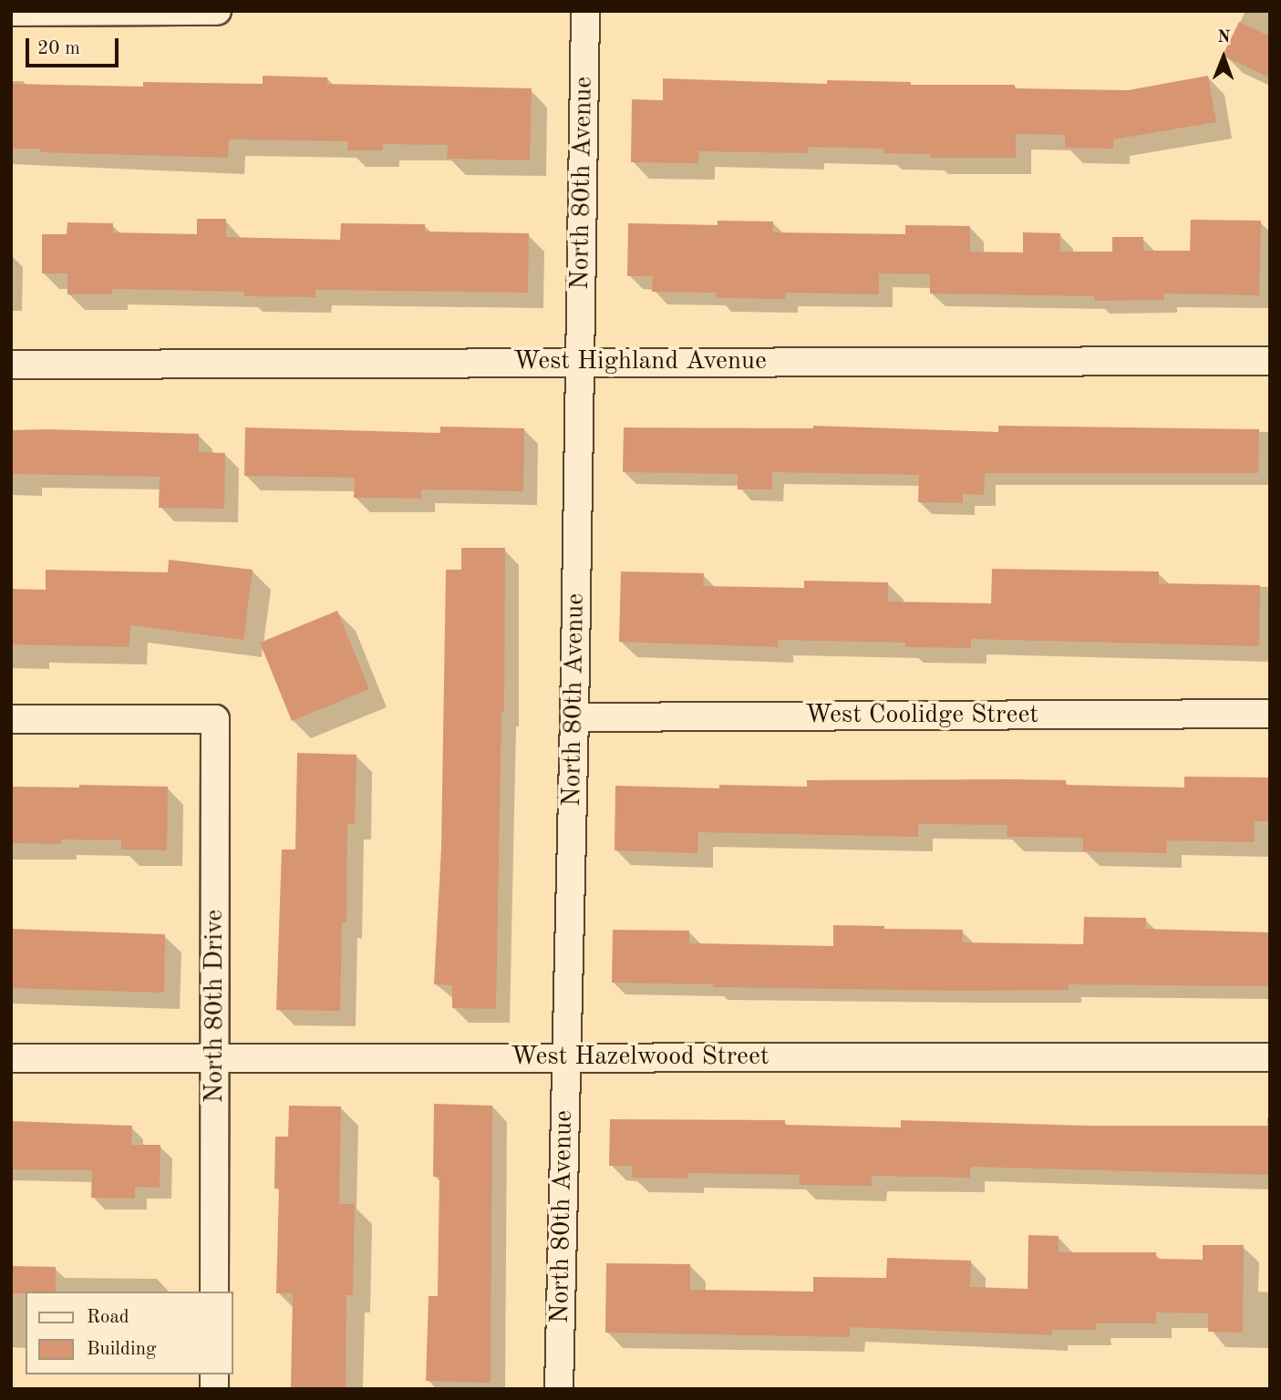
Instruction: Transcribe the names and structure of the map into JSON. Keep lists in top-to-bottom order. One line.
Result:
{"streets":{"street":["North 80th Avenue","West Highland Avenue","West Coolidge Street","North 80th Drive","West Hazelwood Street"]},"crossings":[["North 80th Avenue","West Highland Avenue"],["North 80th Avenue","West Coolidge Street"],["North 80th Avenue","West Hazelwood Street"],["North 80th Drive","West Hazelwood Street"]],"legend":["Road","Building"],"scale_bar":"20 m","north":"top"}
